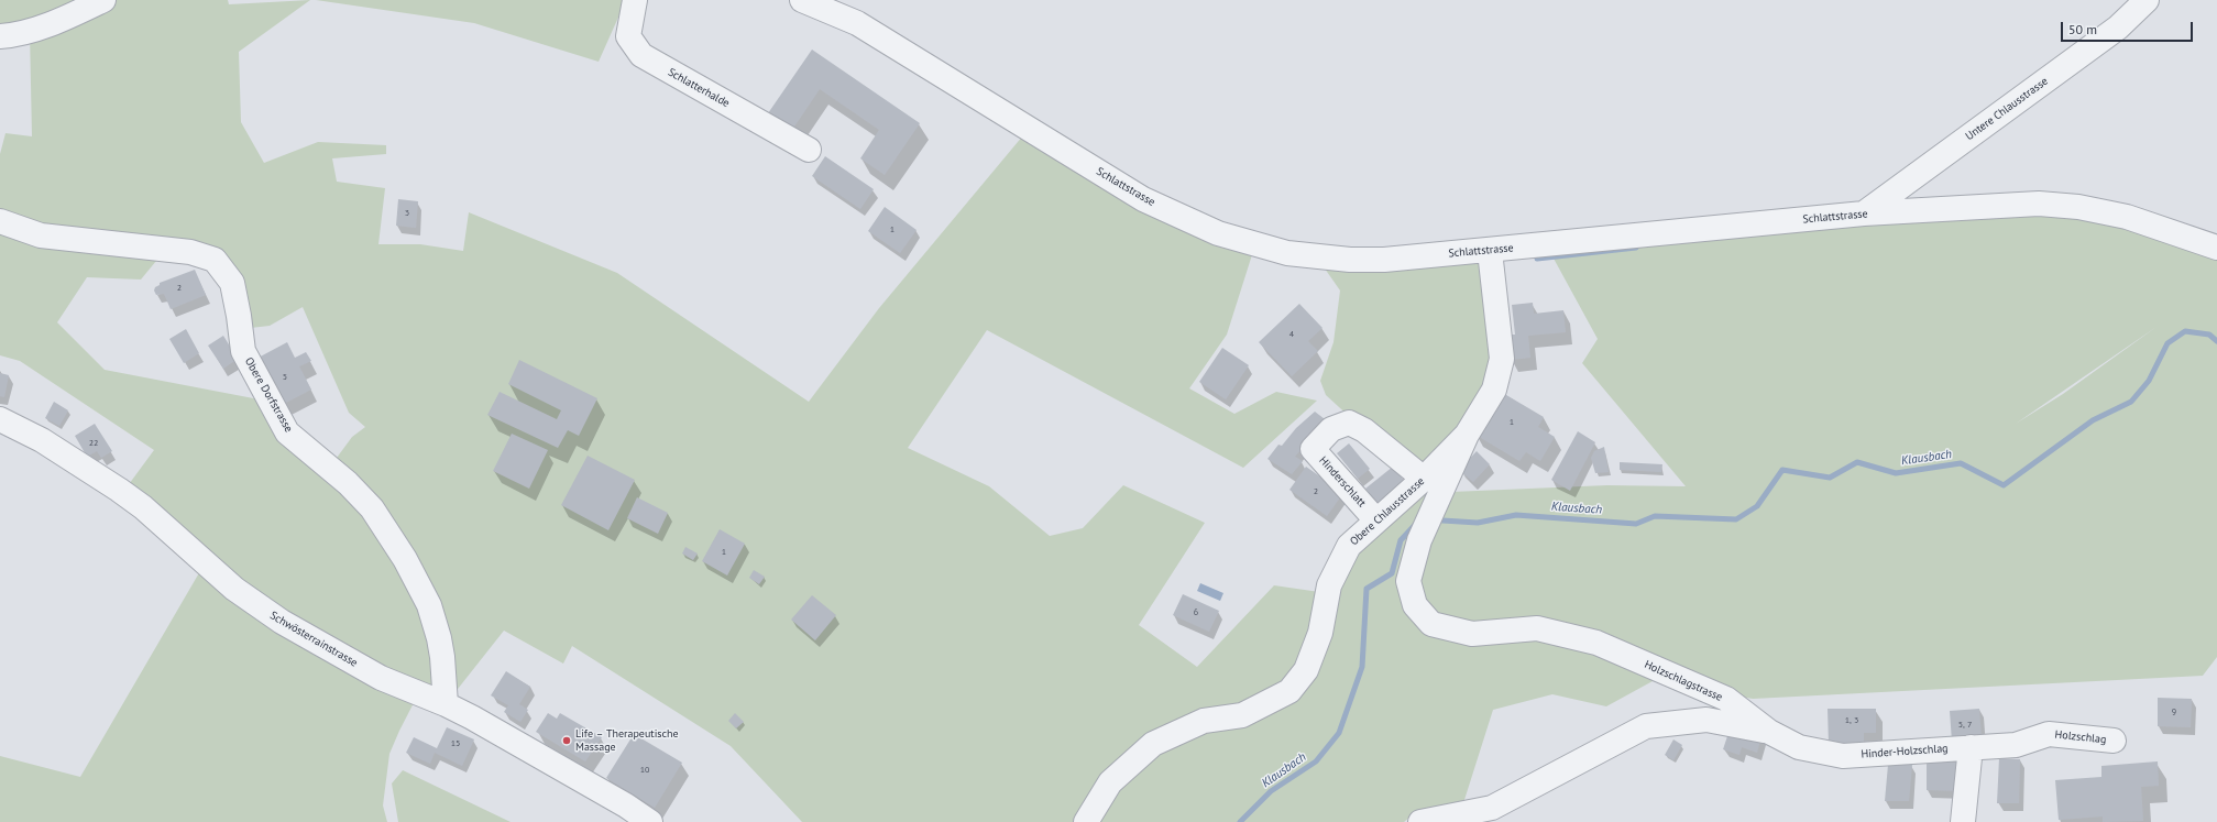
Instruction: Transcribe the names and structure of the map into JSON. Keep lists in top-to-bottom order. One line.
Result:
{"streets":{"street":["Schlatterhalde","Untere Chlausstrasse","Schlattstrasse","Obere Dorfstrasse","Hinderschlatt","Obere Chlausstrasse","Schwösterrainstrasse","Holzschlagstrasse","Holzschlag","Hinder-Holzschlag"]},"crossings":[["Untere Chlausstrasse","Schlattstrasse"],["Schlattstrasse","Obere Chlausstrasse"],["Obere Dorfstrasse","Schwösterrainstrasse"],["Hinderschlatt","Obere Chlausstrasse"],["Obere Chlausstrasse","Holzschlagstrasse"],["Holzschlagstrasse","Hinder-Holzschlag"],["Holzschlag","Hinder-Holzschlag"]],"water":["Klausbach"],"places":["Life – Therapeutische Massage"],"house_numbers":["3","1","2","4","5","1","22","2","1","6","9","1, 3","5, 7","15","10"],"scale_bar":"50 m"}
